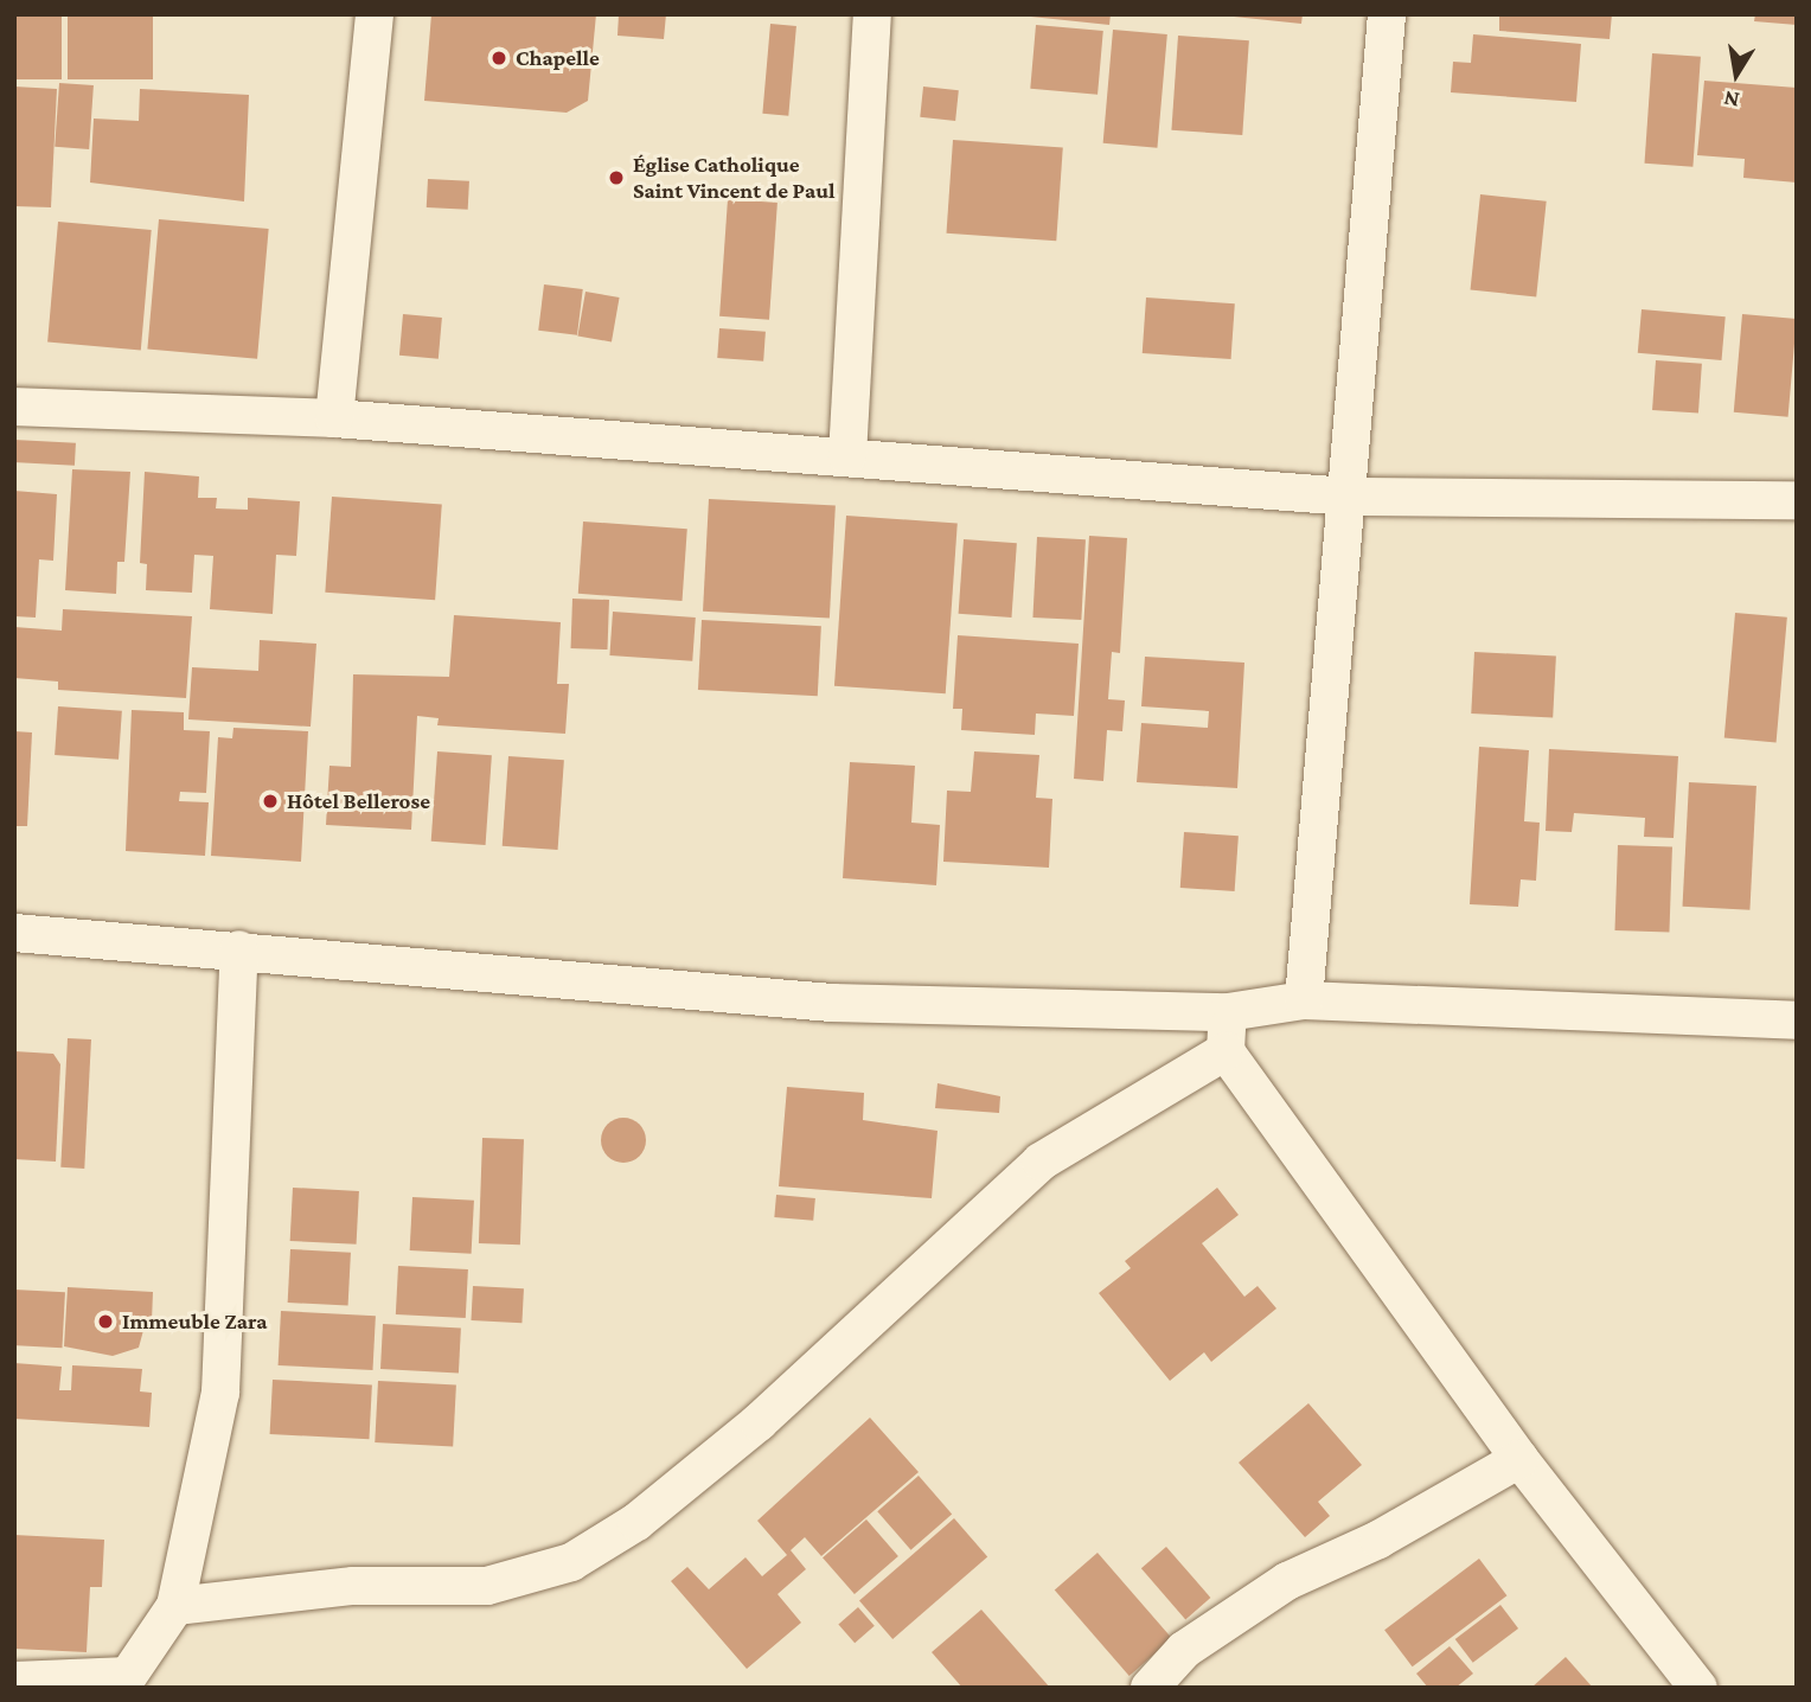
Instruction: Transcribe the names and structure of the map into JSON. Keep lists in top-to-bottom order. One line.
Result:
{"places":["Chapelle","Église Catholique Saint Vincent de Paul","Hôtel Bellerose","Immeuble Zara"],"north":"bottom"}
